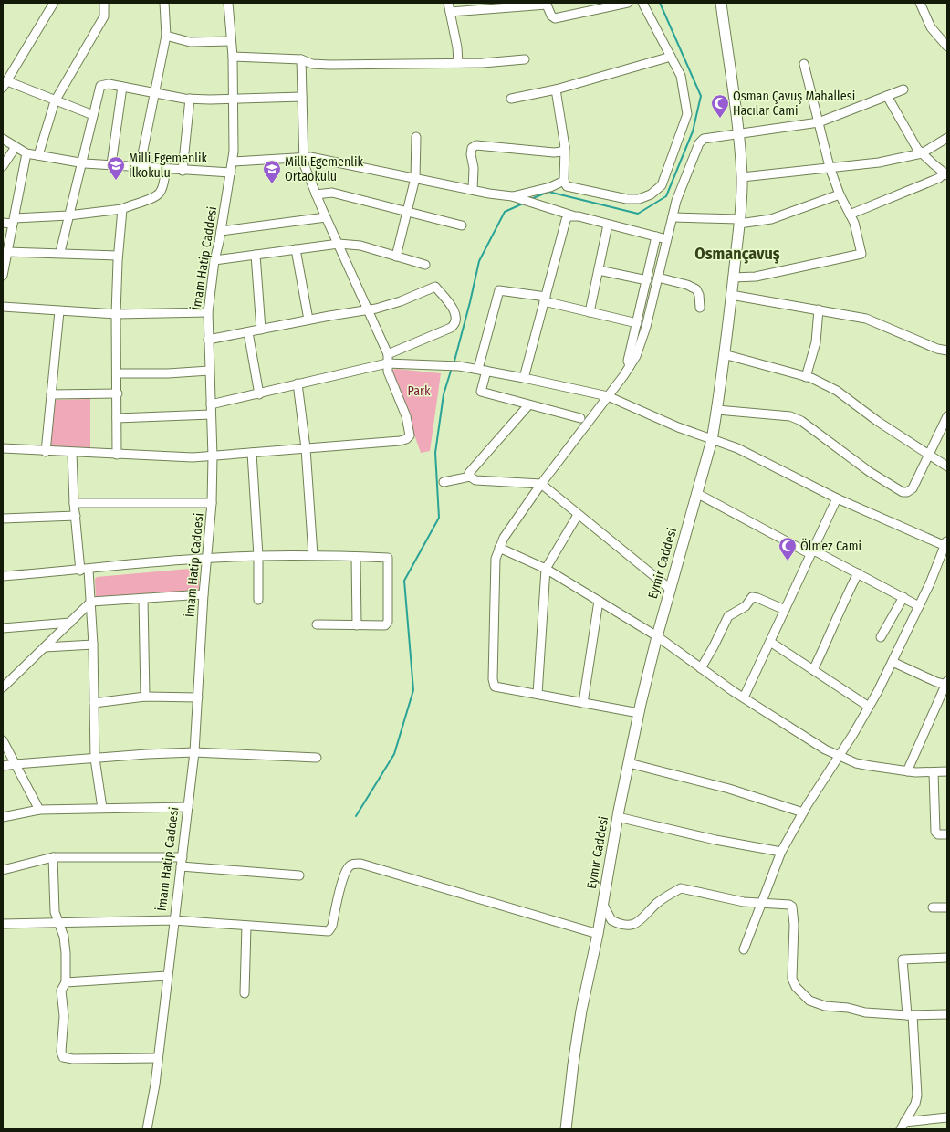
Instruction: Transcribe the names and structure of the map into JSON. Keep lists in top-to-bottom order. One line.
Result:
{"streets":{"main road":["Eymir Caddesi"],"street":["İmam Hatip Caddesi"]},"districts":["Osmançavuş"],"parks":["Park"],"places":{"mosque":["Osman Çavuş Mahallesi Hacılar Cami","Ölmez Cami"],"school or university":["Milli Egemenlik İlkokulu","Milli Egemenlik Ortaokulu"]}}
